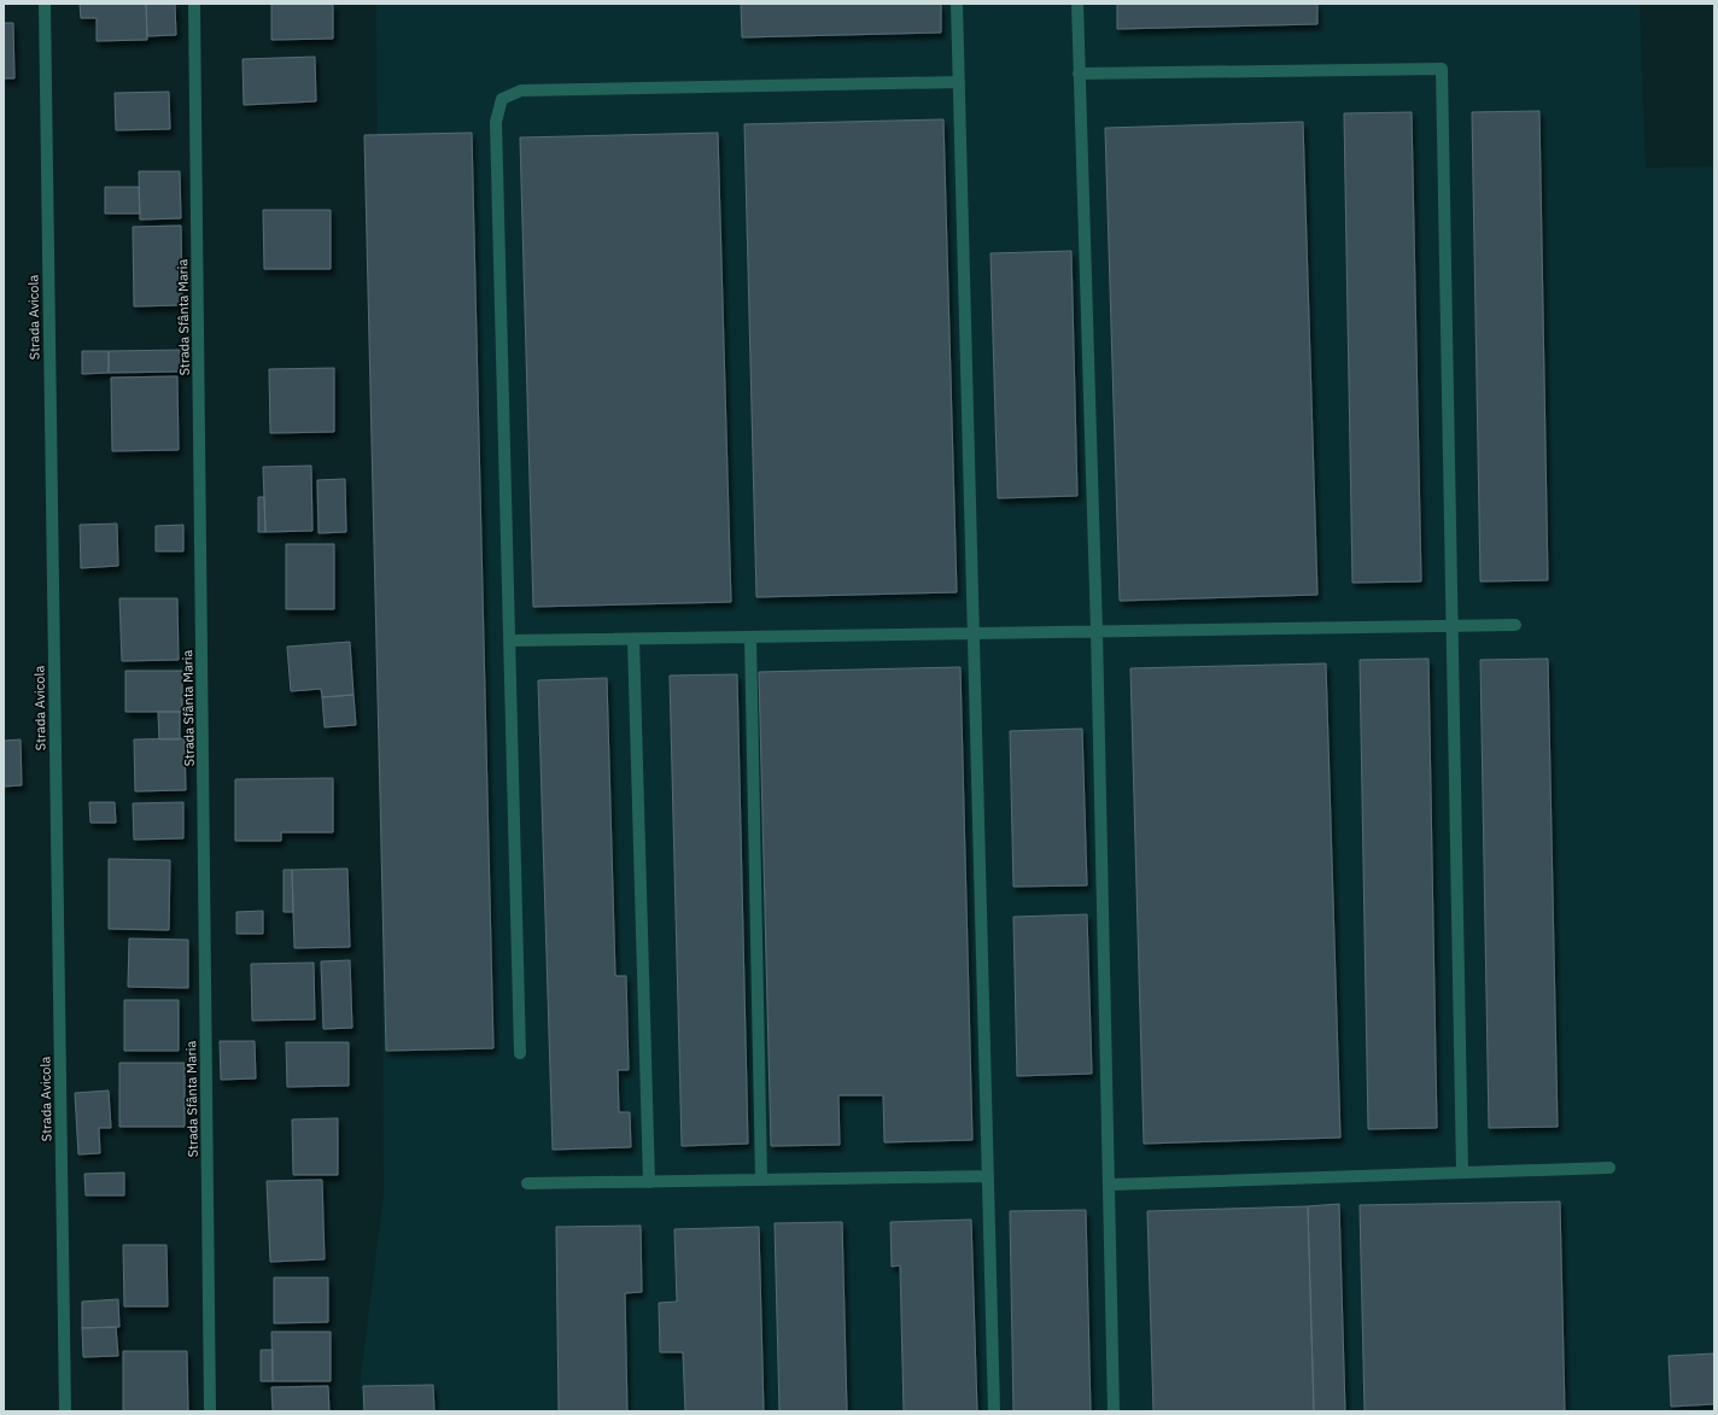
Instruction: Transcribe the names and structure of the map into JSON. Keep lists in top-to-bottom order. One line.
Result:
{"streets":{"street":["Strada Avicola","Strada Sfânta Maria"]}}
